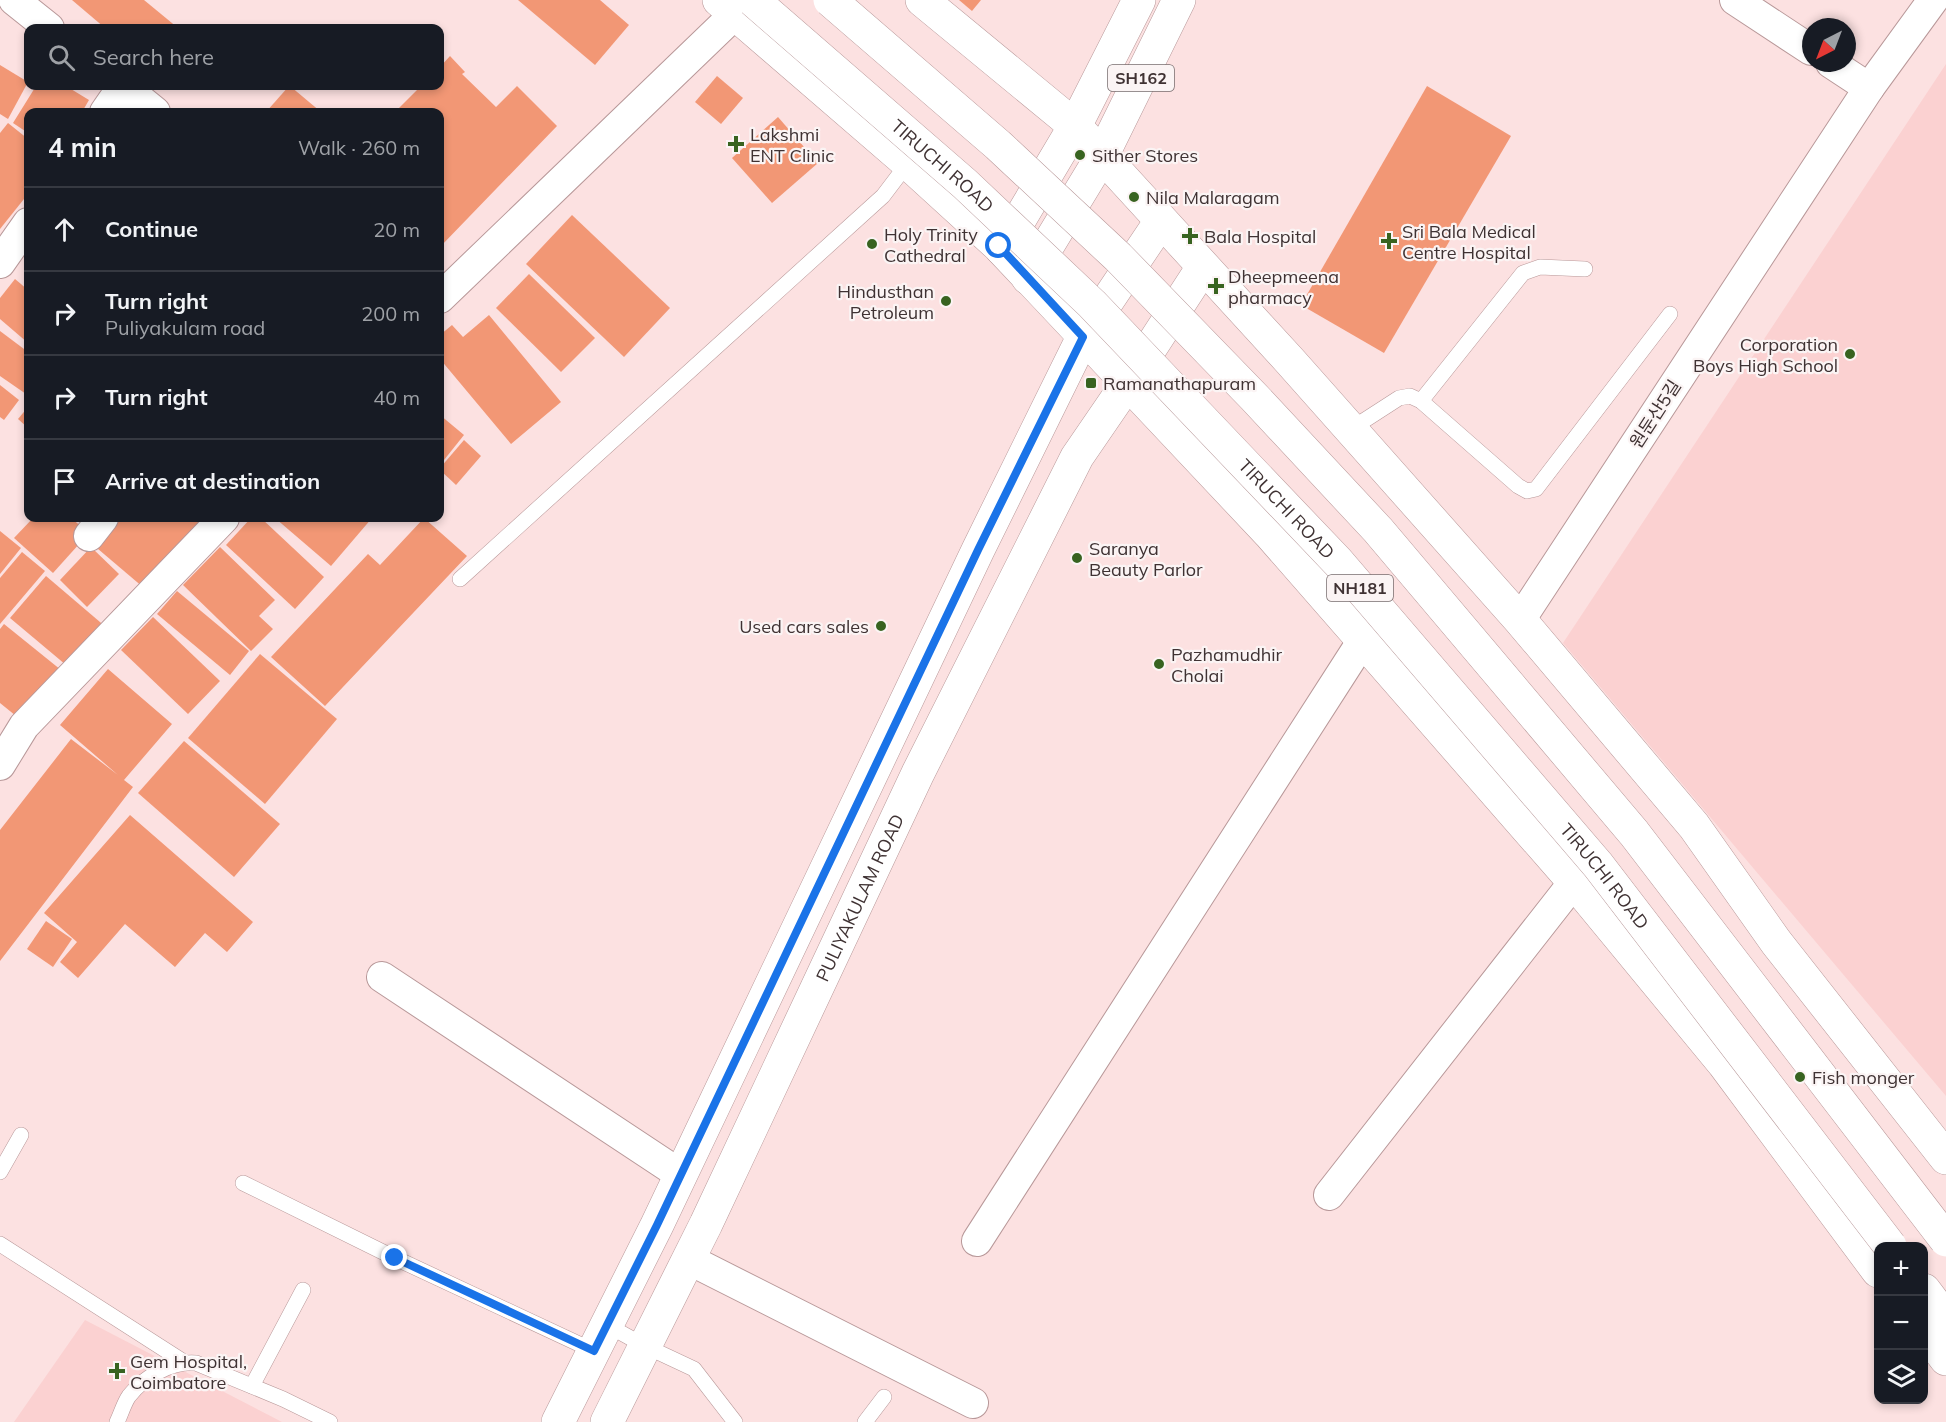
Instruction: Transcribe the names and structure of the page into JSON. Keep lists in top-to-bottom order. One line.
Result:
{"streets":{"main road":["SH162","TIRUCHI ROAD","NH181","PULIYAKULAM ROAD"],"street":["원둔산5길"]},"places":{"health":["Lakshmi ENT Clinic","Bala Hospital","Sri Bala Medical Centre Hospital","Dheepmeena pharmacy","Gem Hospital, Coimbatore"],"other":["Sither Stores","Nila Malaragam","Holy Trinity Cathedral","Hindusthan Petroleum","Corporation Boys High School","Saranya Beauty Parlor","Used cars sales","Pazhamudhir Cholai","Fish monger"],"transit":["Ramanathapuram"]},"north":"bottom left","page":{"search":"Search here","heading":["4 min","Walk · 260 m"],"list":[["Continue","20 m"],["Turn right","Puliyakulam road","200 m"],["Turn right","40 m"],"Arrive at destination"],"map_buttons":["+","−"]}}
